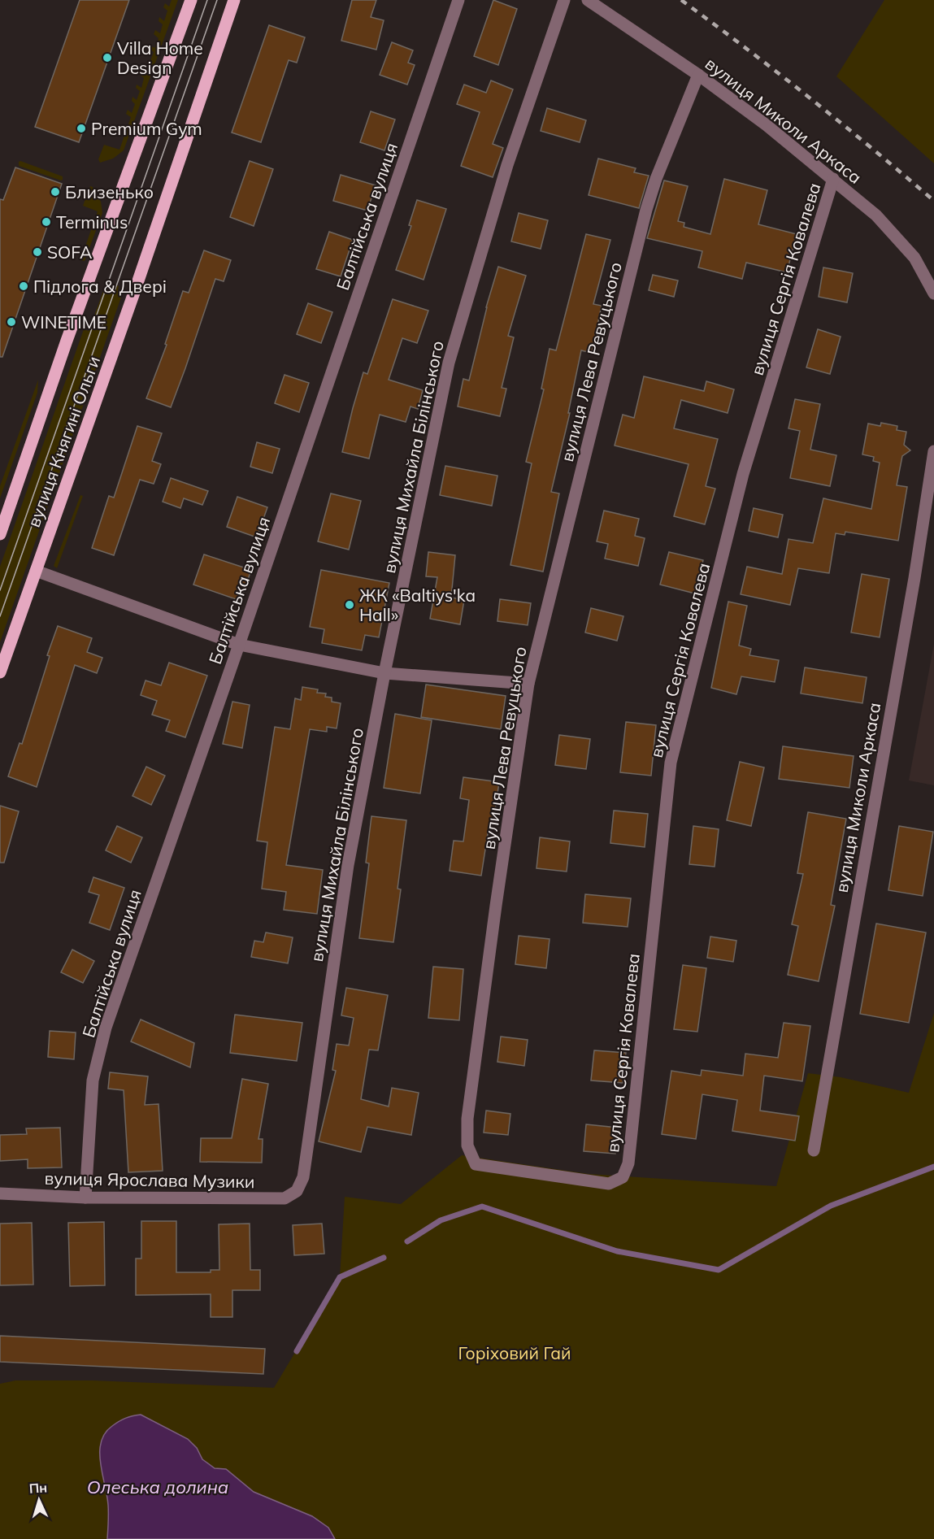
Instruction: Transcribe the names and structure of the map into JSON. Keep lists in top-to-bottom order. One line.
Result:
{"streets":{"main road":["вулиця Княгині Ольги"],"street":["вулиця Миколи Аркаса","Балтійська вулиця","вулиця Сергія Ковалева","вулиця Лева Ревуцького","вулиця Михайла Білінського","вулиця Ярослава Музики"]},"crossings":[["вулиця Миколи Аркаса","вулиця Сергія Ковалева"],["вулиця Миколи Аркаса","вулиця Лева Ревуцького"],["Балтійська вулиця","вулиця Ярослава Музики"],["вулиця Сергія Ковалева","вулиця Лева Ревуцького"],["вулиця Михайла Білінського","вулиця Ярослава Музики"]],"water":["Олеська долина"],"parks":["Горіховий Гай"],"places":["Villa Home Design","Premium Gym","Близенько","Terminus","SOFA","Підлога & Двері","WINETIME","ЖК «Baltiysʹka Hall»"],"north":"top"}
